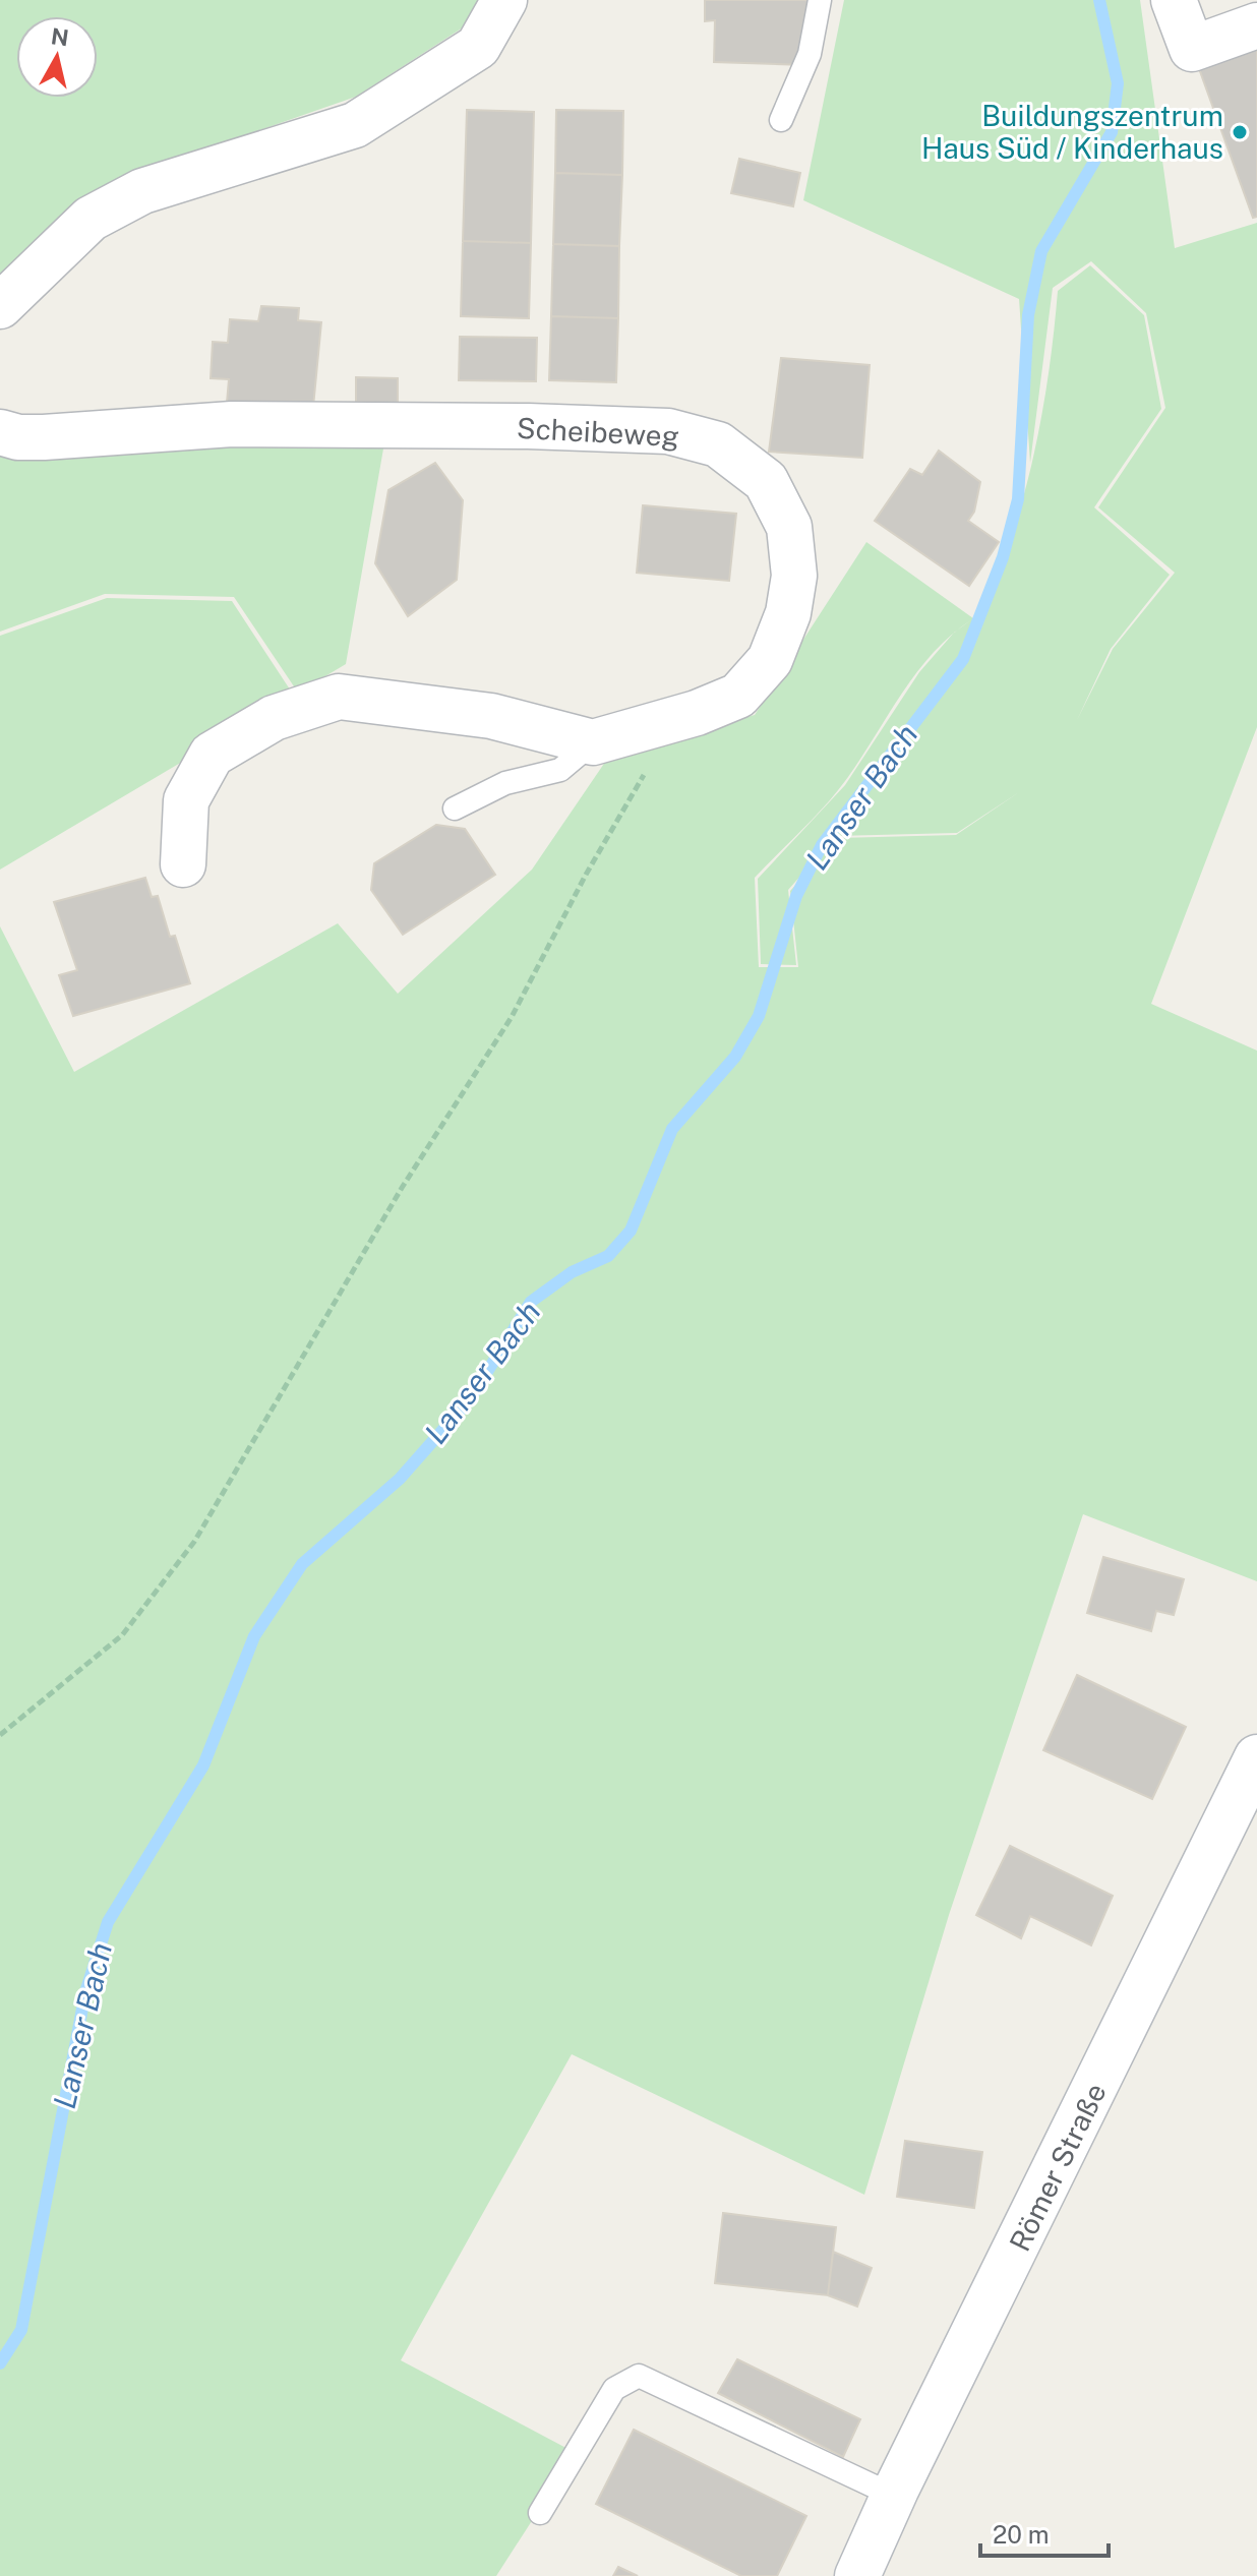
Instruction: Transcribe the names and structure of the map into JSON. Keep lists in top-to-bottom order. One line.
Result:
{"streets":{"street":["Scheibeweg","Römer Straße"]},"water":["Lanser Bach"],"places":["Buildungszentrum Haus Süd / Kinderhaus"],"scale_bar":"20 m","north":"top"}
